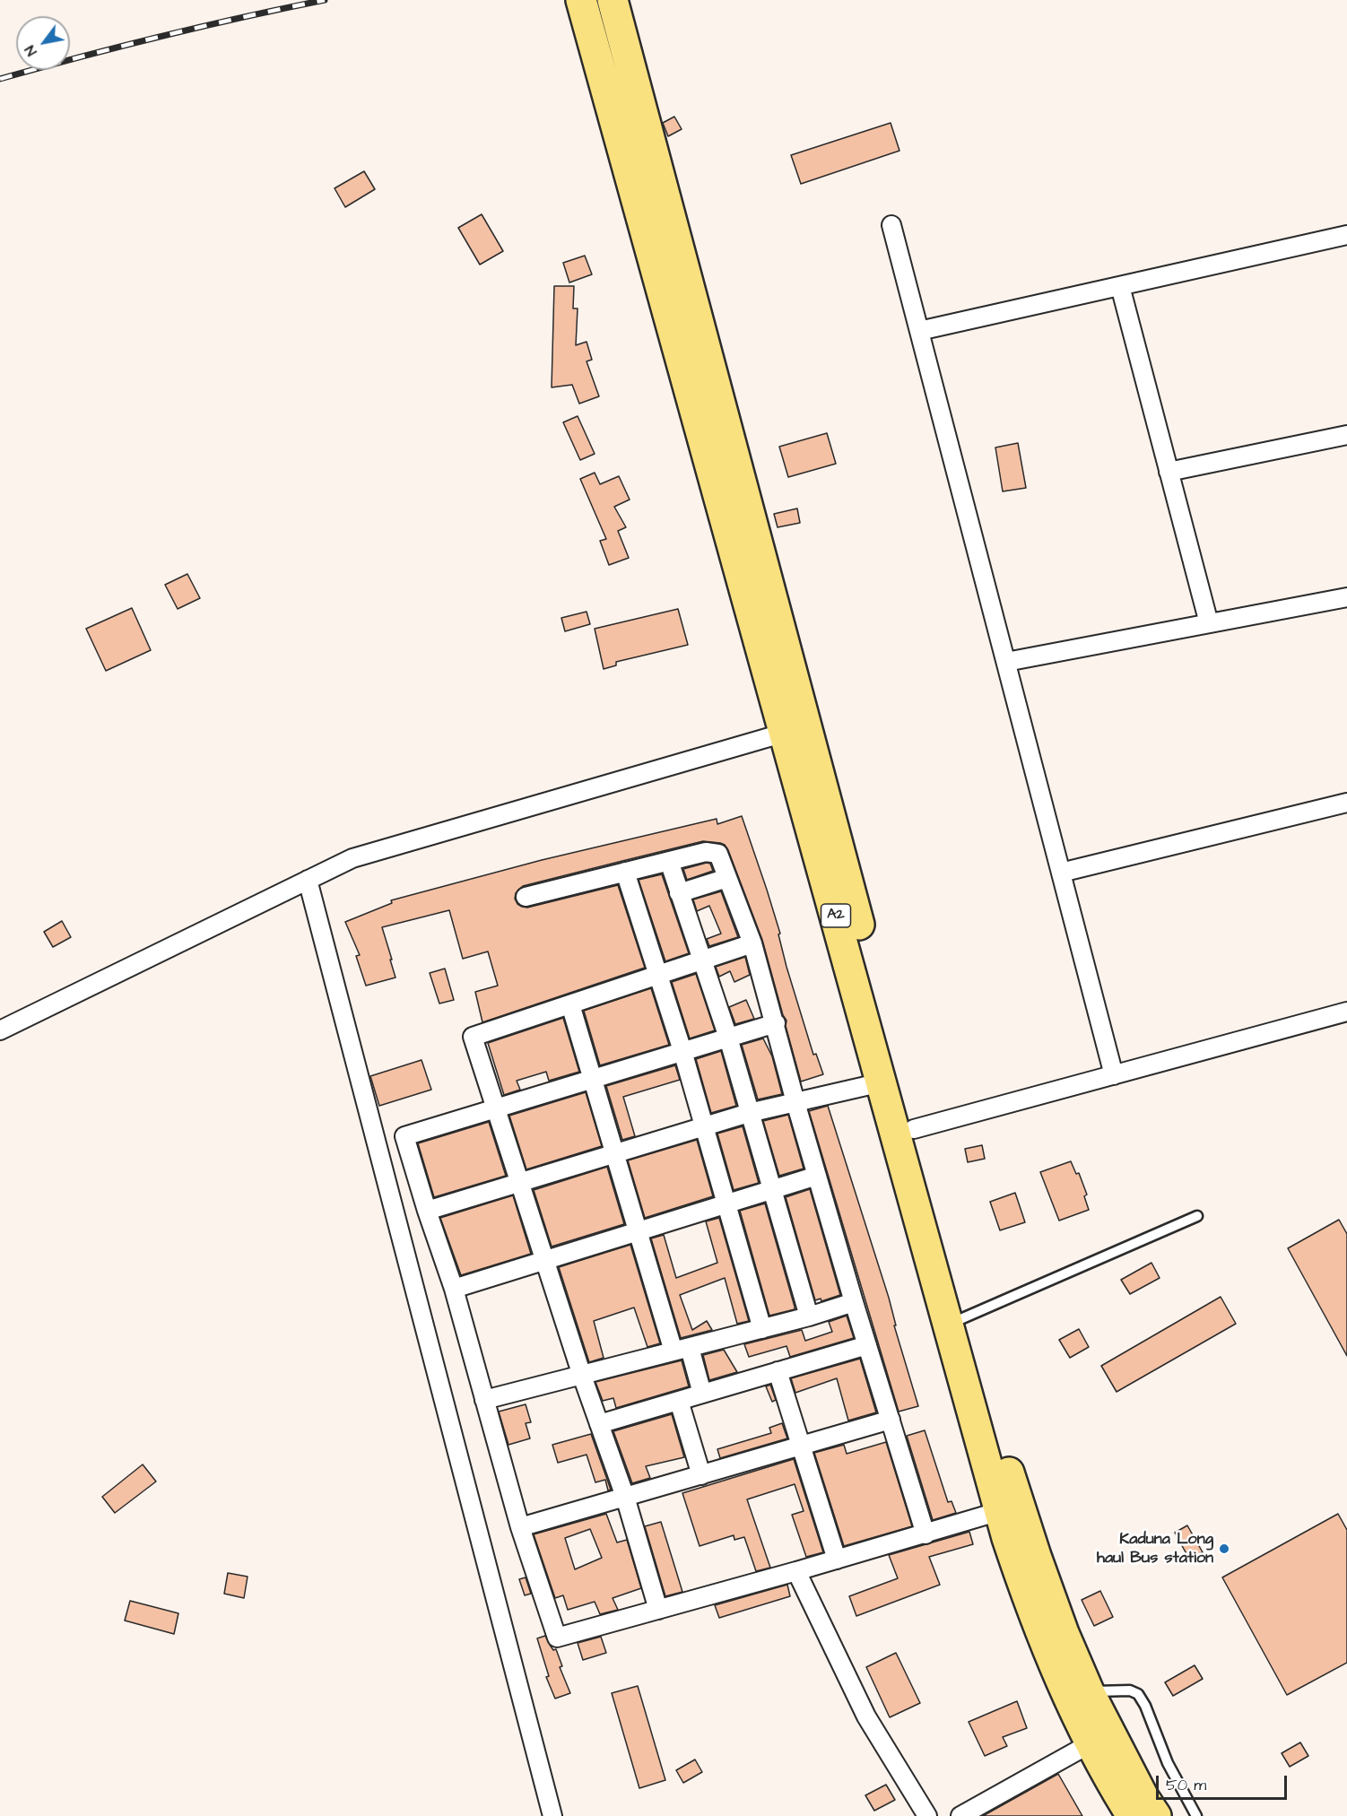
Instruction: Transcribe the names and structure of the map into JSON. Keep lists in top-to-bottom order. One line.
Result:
{"streets":{"highway":["A2"]},"places":["Kaduna Long haul Bus station"],"scale_bar":"50 m","north":"bottom left"}
